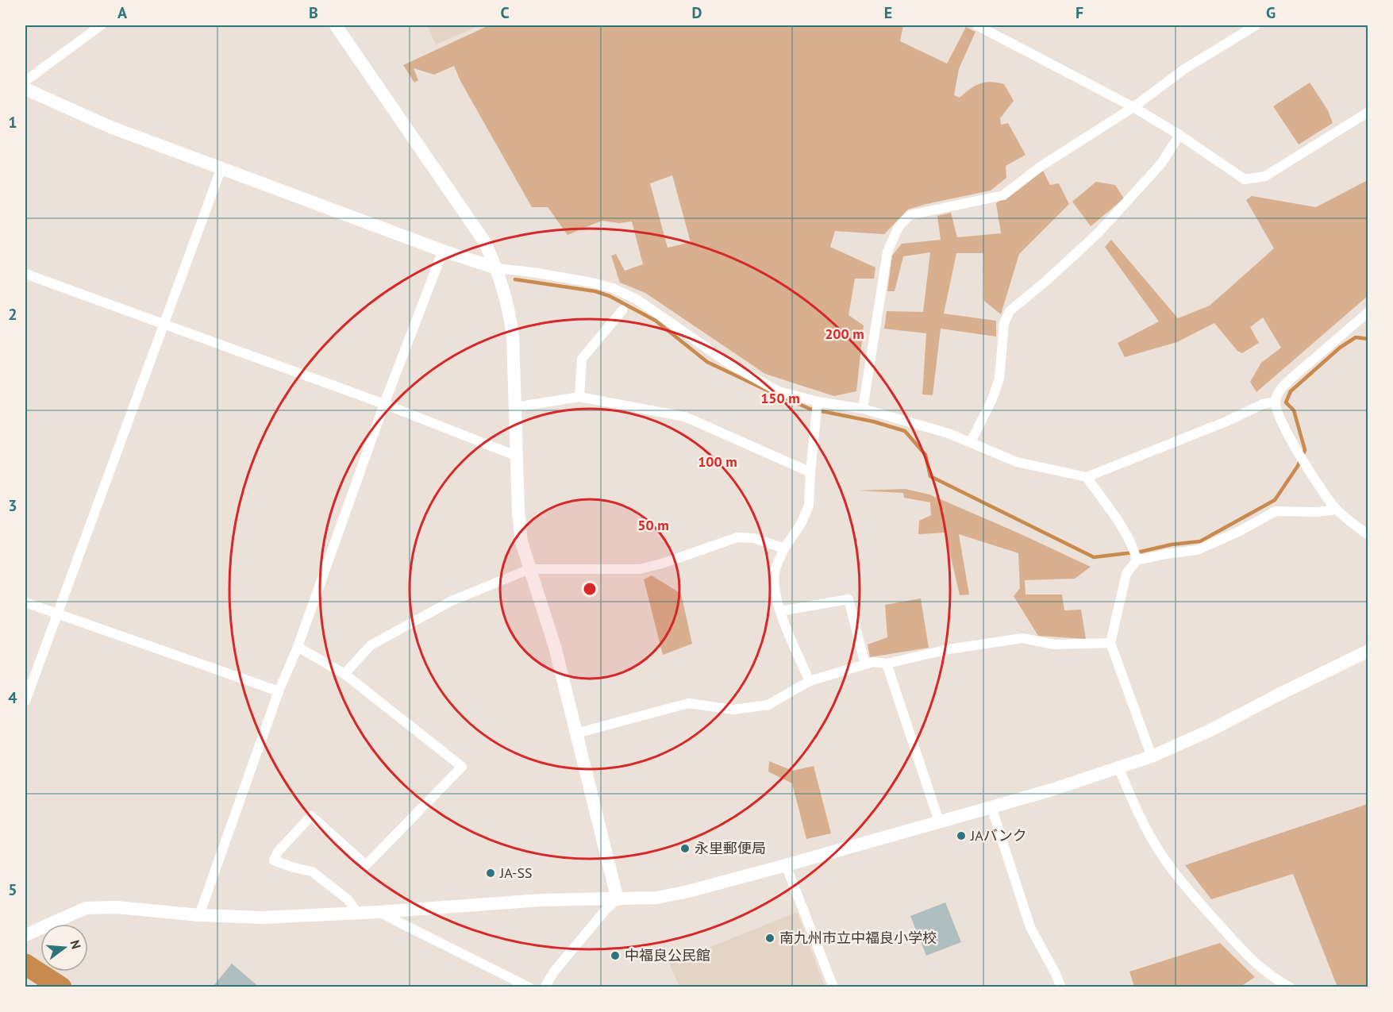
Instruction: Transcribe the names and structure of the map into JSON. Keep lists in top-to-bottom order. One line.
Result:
{"places":["JAバンク","永里郵便局","JA-SS","南九州市立中福良小学校","中福良公民館"],"north":"right","grid":{"columns":["A","B","C","D","E","F","G"],"rows":["1","2","3","4","5"]},"rings":["200 m","150 m","100 m","50 m"]}
